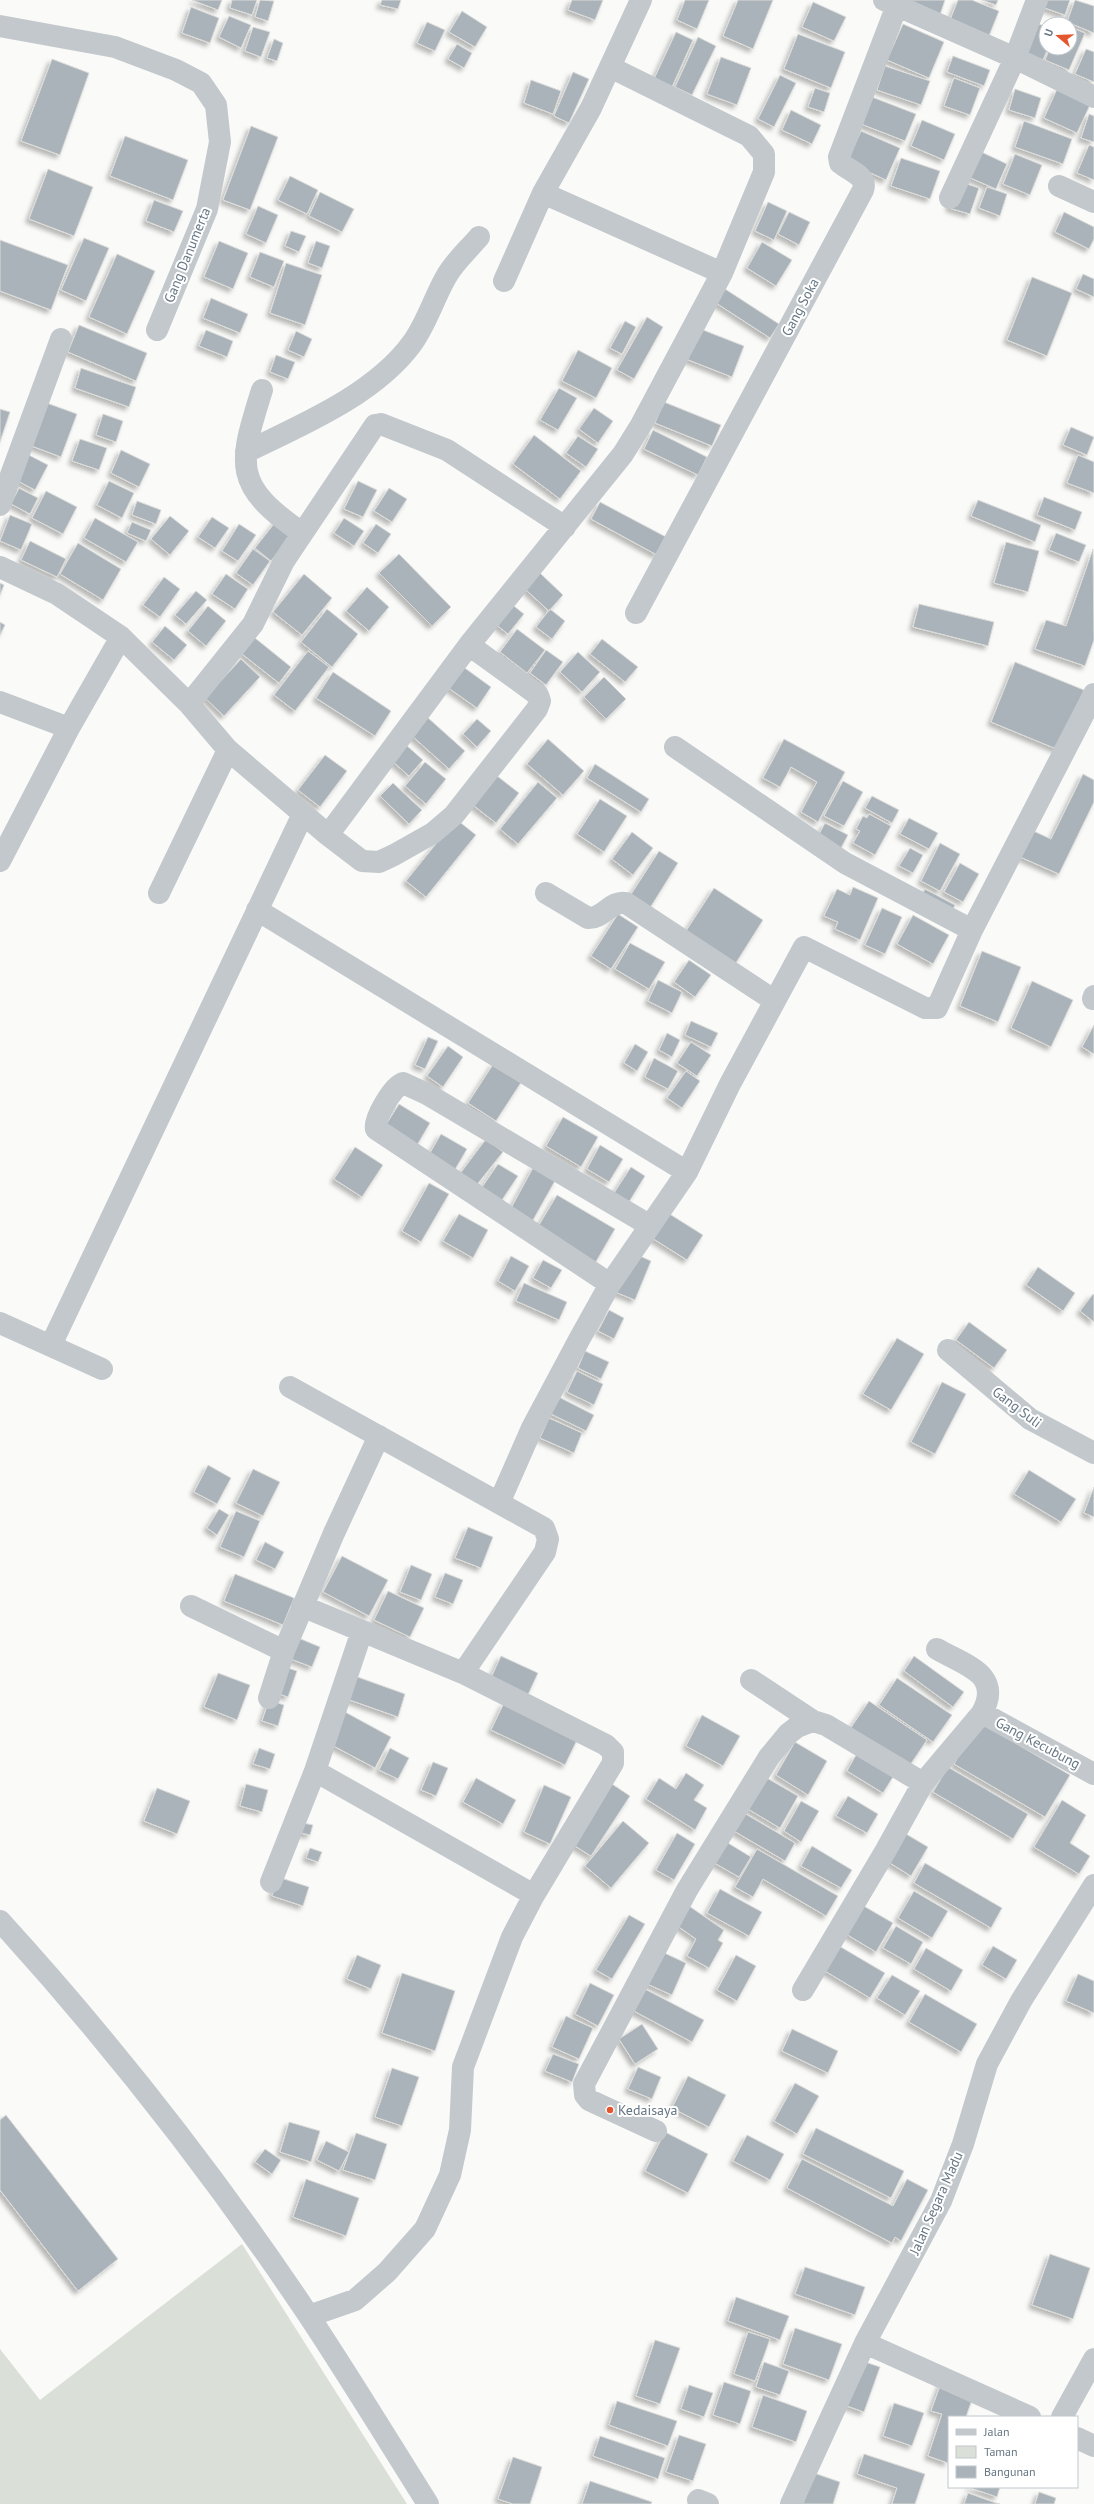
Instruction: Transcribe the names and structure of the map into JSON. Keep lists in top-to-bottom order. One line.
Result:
{"streets":{"street":["Gang Danumerta","Gang Soka","Gang Suli","Gang Kecubung","Jalan Segara Madu"]},"places":["Kedaisaya"],"legend":["Jalan","Taman","Bangunan"],"north":"left"}
